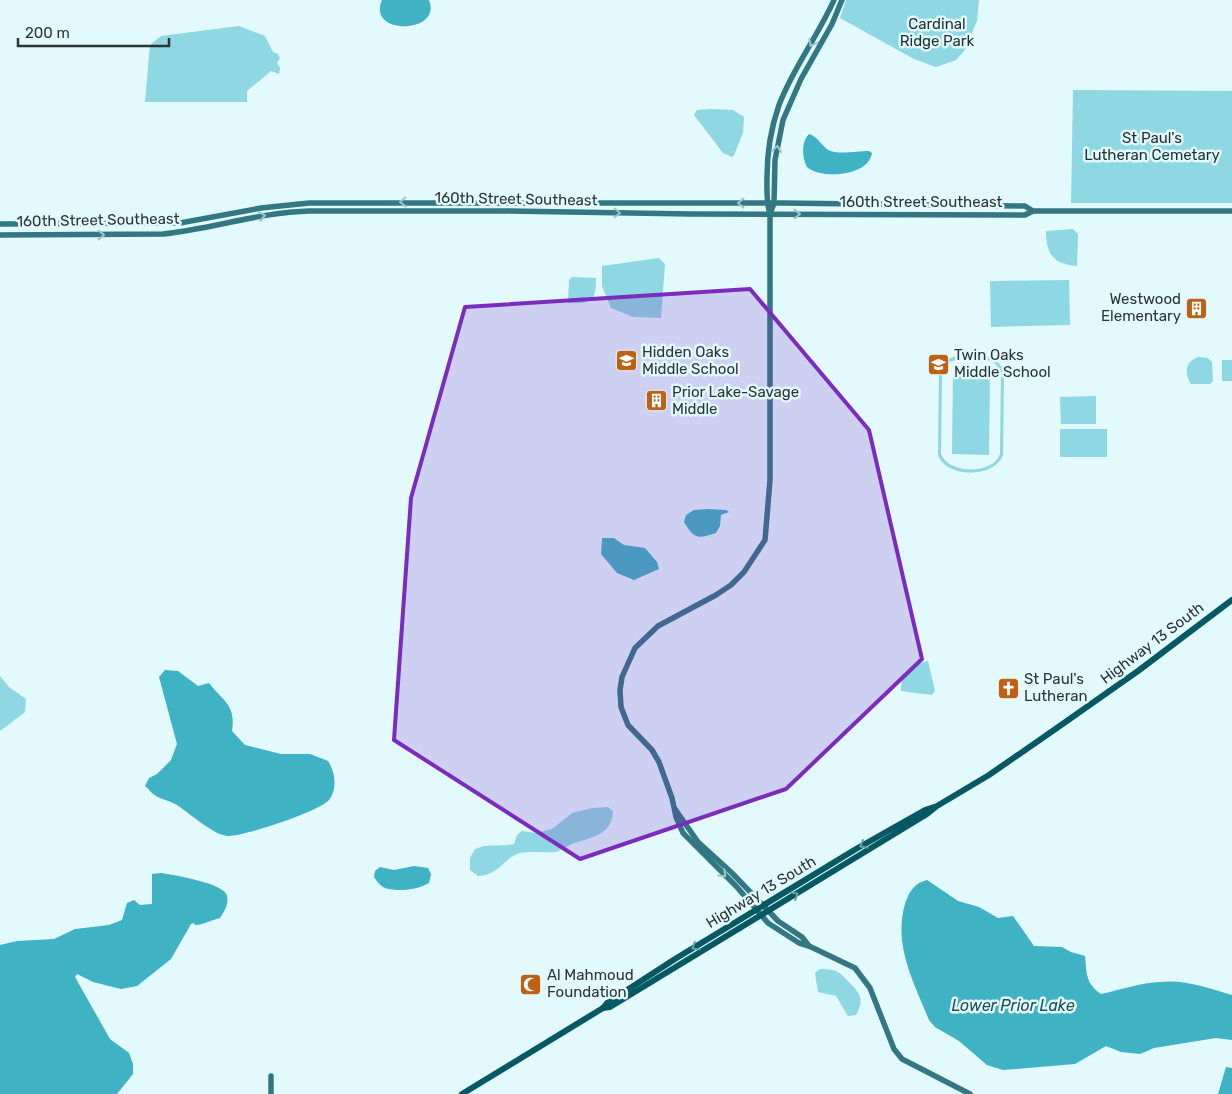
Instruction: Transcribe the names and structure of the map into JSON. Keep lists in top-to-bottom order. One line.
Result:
{"streets":{"main road":["Highway 13 South"],"street":["160th Street Southeast"]},"water":["Lower Prior Lake"],"parks":["Cardinal Ridge Park","St Paul's Lutheran Cemetary"],"places":{"building":["Westwood Elementary","Prior Lake-Savage Middle"],"school or university":["Hidden Oaks Middle School","Twin Oaks Middle School"],"church":["St Paul's Lutheran"],"mosque":["Al Mahmoud Foundation"]},"scale_bar":"200 m"}
